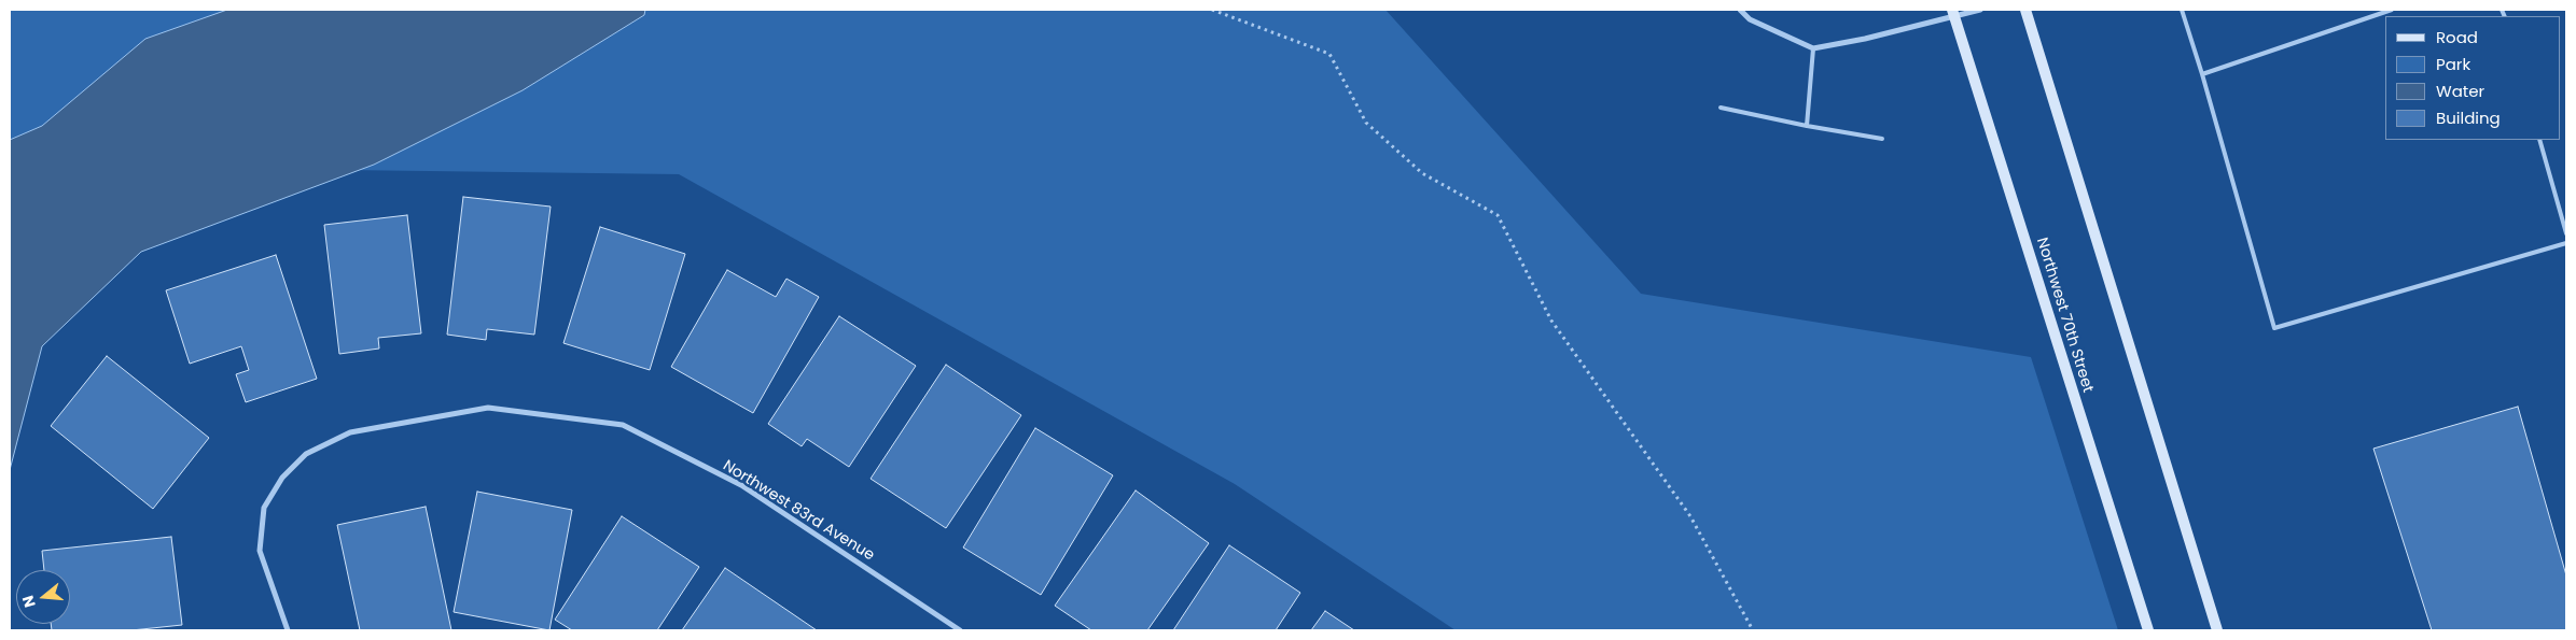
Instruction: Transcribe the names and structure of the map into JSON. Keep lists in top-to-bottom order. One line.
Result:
{"streets":{"street":["Northwest 70th Street","Northwest 83rd Avenue"]},"legend":["Road","Park","Water","Building"],"north":"left"}
